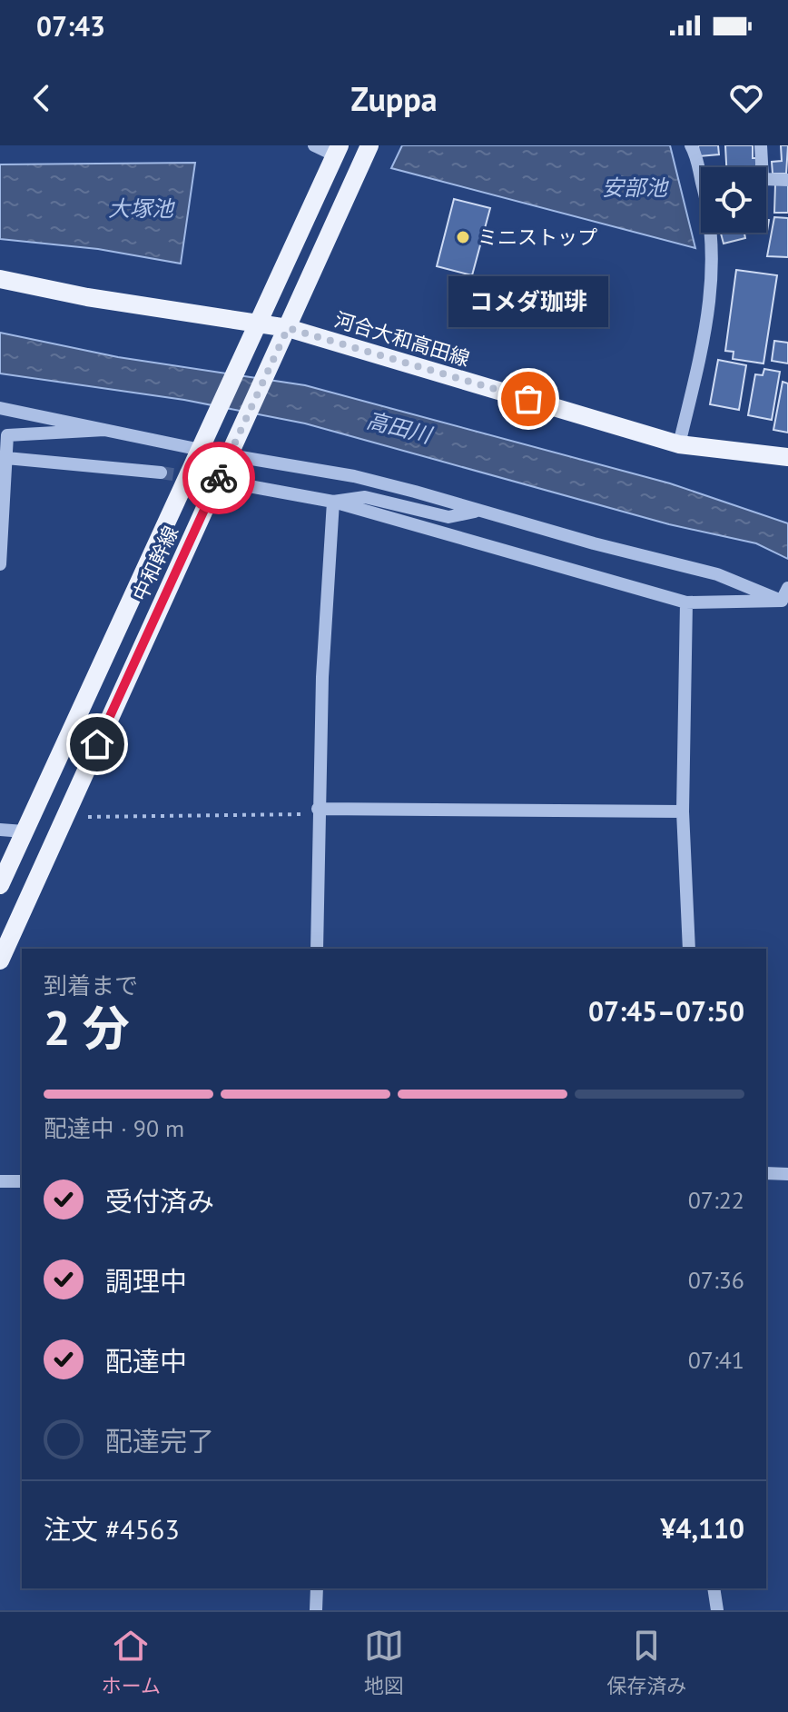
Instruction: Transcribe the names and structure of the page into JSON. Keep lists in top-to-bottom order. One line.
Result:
{"streets":{"main road":["河合大和高田線","中和幹線"]},"crossings":[["河合大和高田線","中和幹線"]],"water":["安部池","大塚池","高田川"],"places":["ミニストップ","コメダ珈琲"],"page":{"status":"07:43","header":"Zuppa","bubble":"コメダ珈琲","heading":["2 分","到着まで","07:45–07:50"],"panel":["注文 #4563","¥4,110"],"bar":"配達中 · 90 m","list":[["受付済み","07:22"],["調理中","07:36"],["配達中","07:41"],"配達完了"],"tabs":["ホーム","地図","保存済み"]}}
